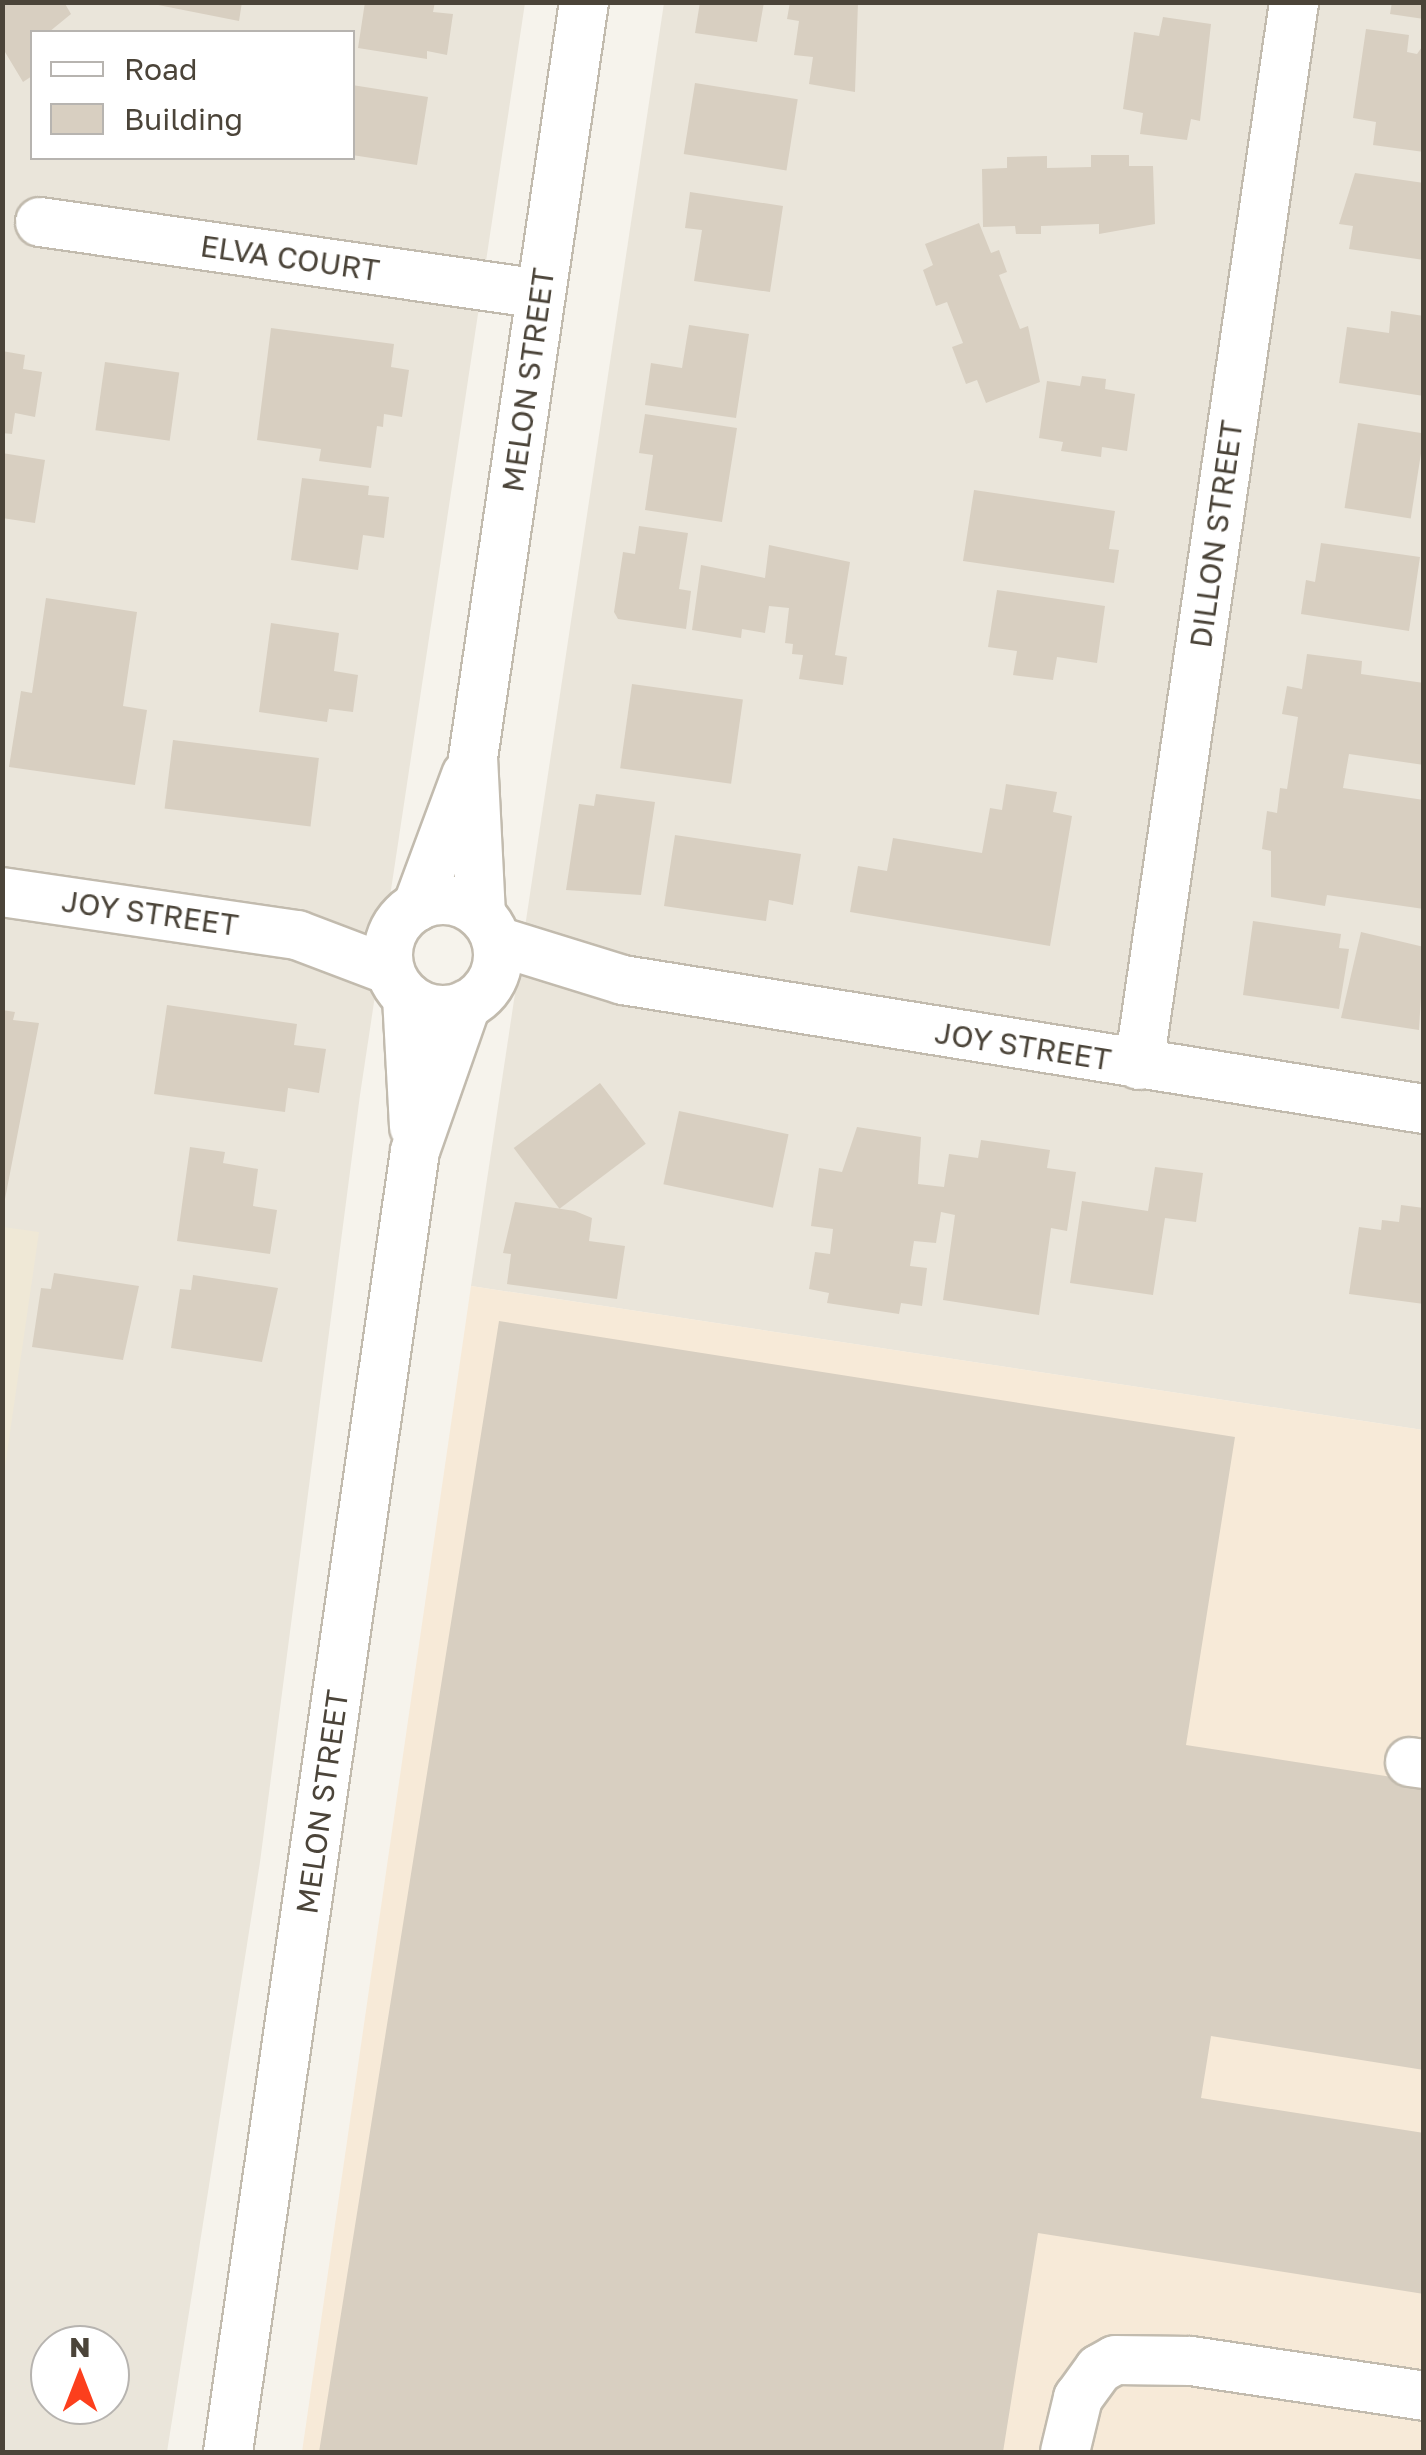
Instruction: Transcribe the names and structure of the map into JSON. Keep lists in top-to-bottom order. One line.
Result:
{"streets":{"street":["ELVA COURT","MELON STREET","DILLON STREET","JOY STREET"]},"crossings":[["ELVA COURT","MELON STREET"],["MELON STREET","JOY STREET"],["DILLON STREET","JOY STREET"]],"legend":["Road","Building"],"north":"top"}
